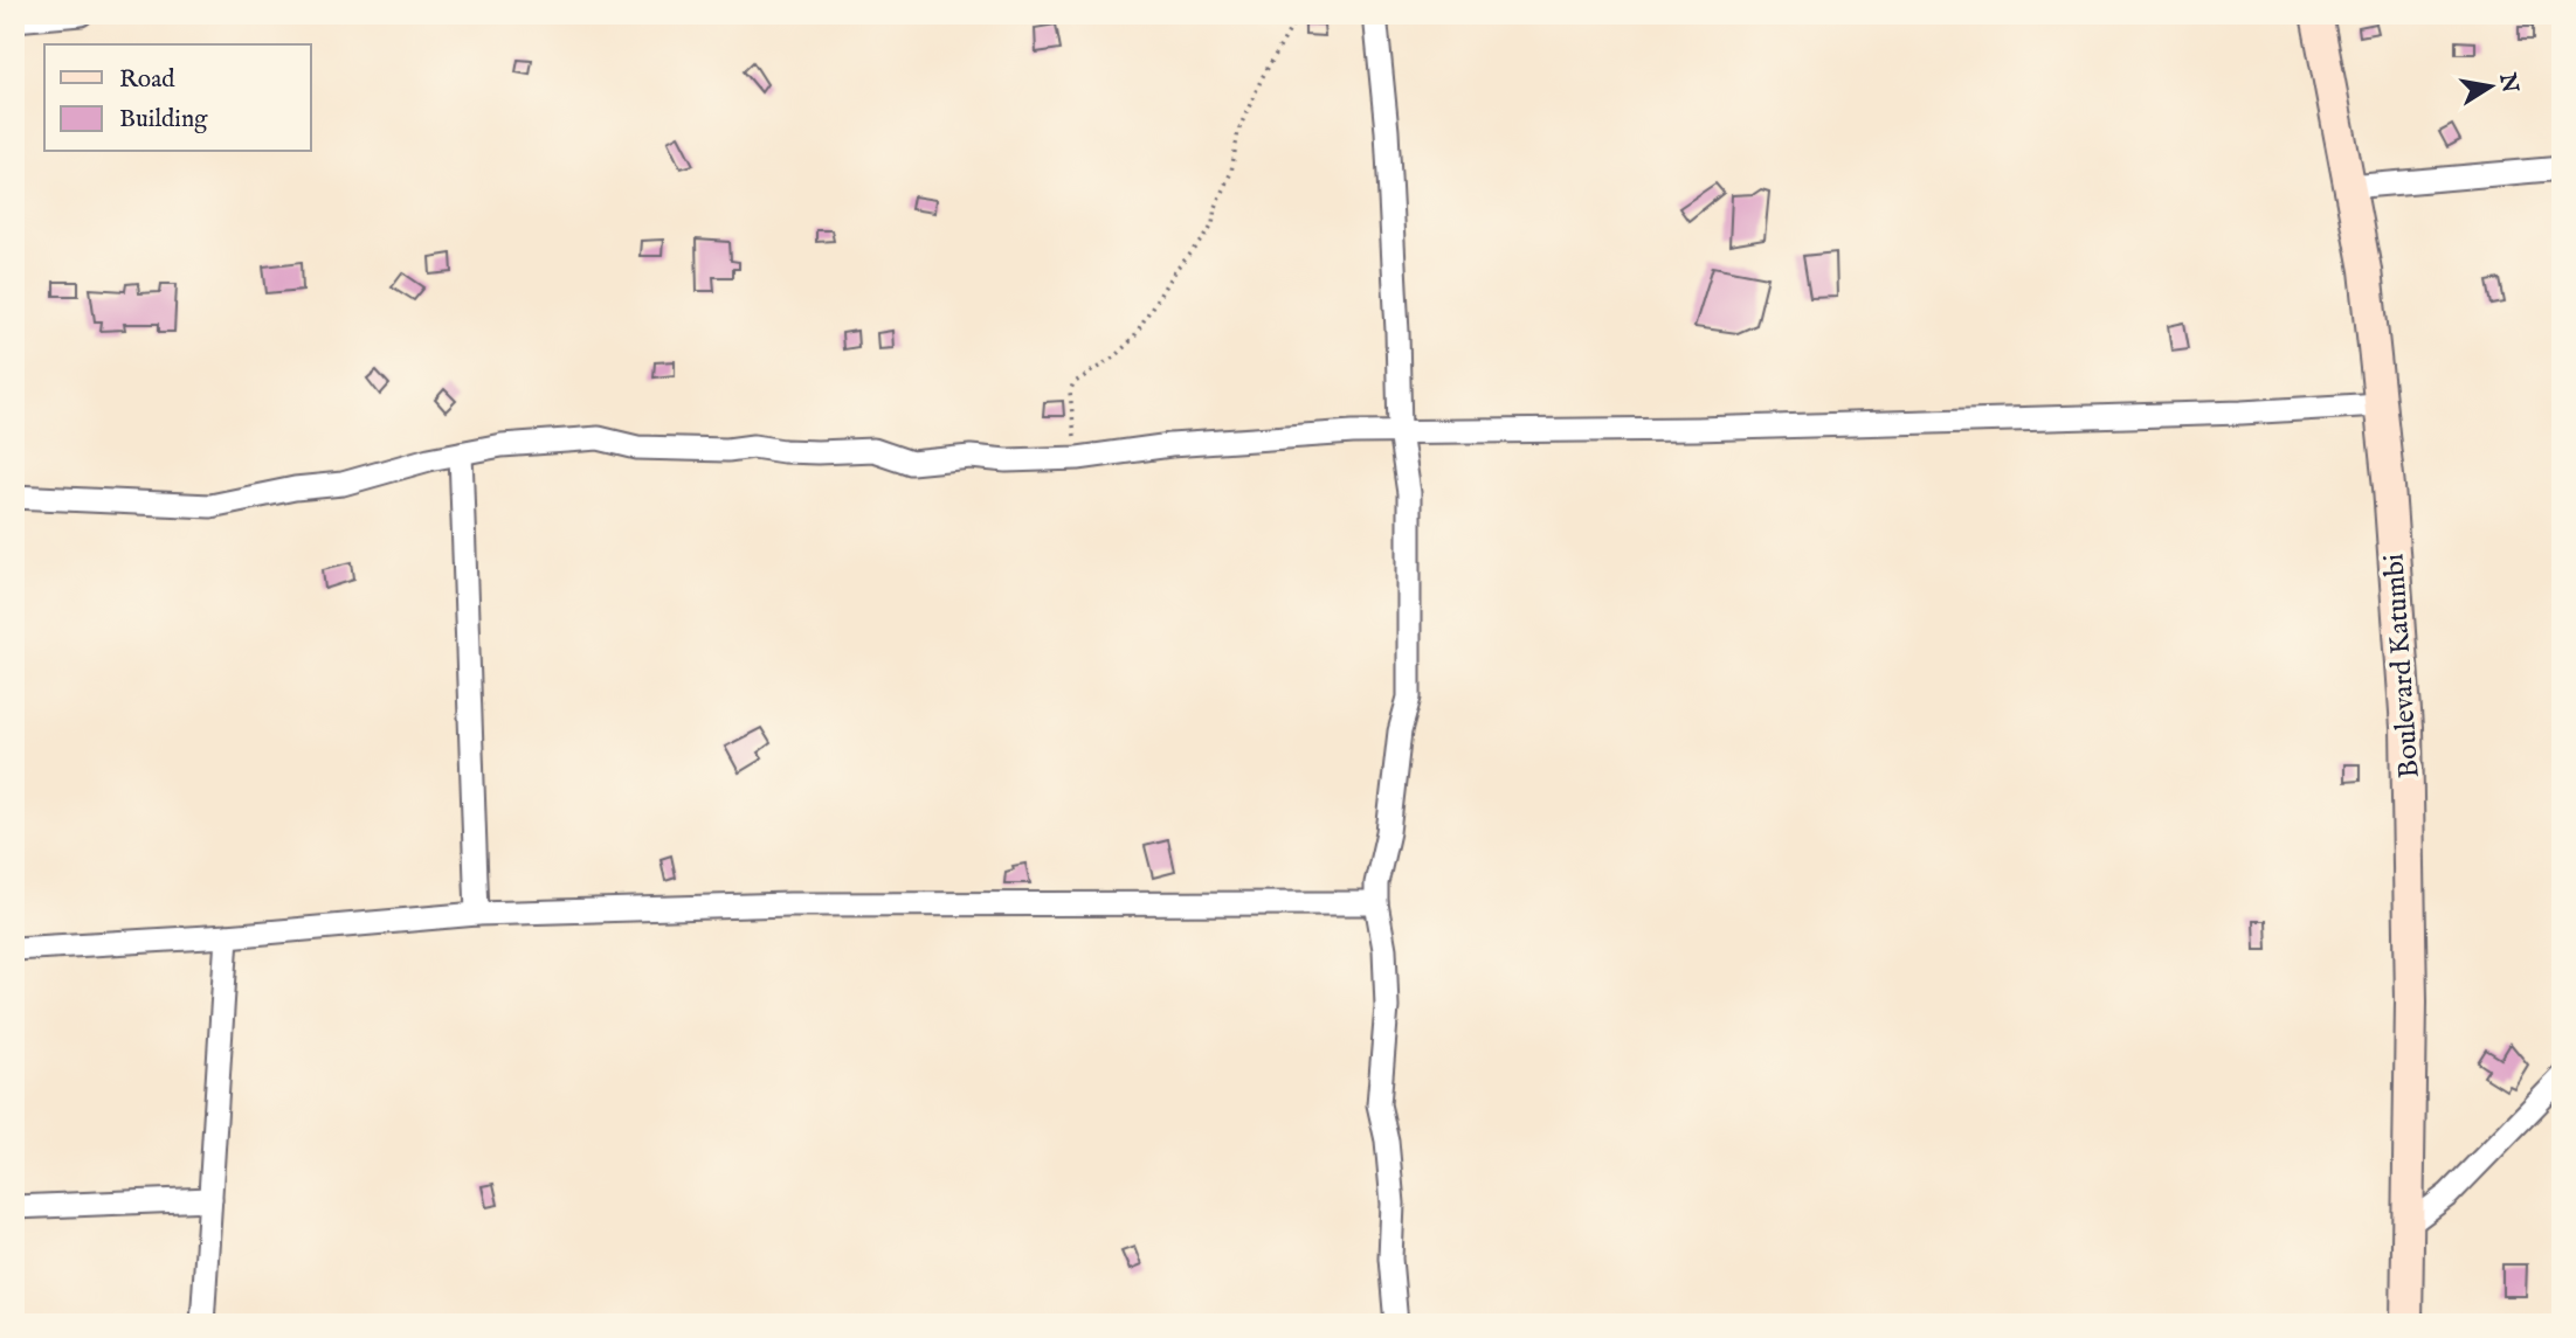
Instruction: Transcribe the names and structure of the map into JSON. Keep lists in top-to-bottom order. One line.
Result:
{"streets":{"street":["Boulevard Katumbi"]},"legend":["Road","Building"],"north":"right"}
